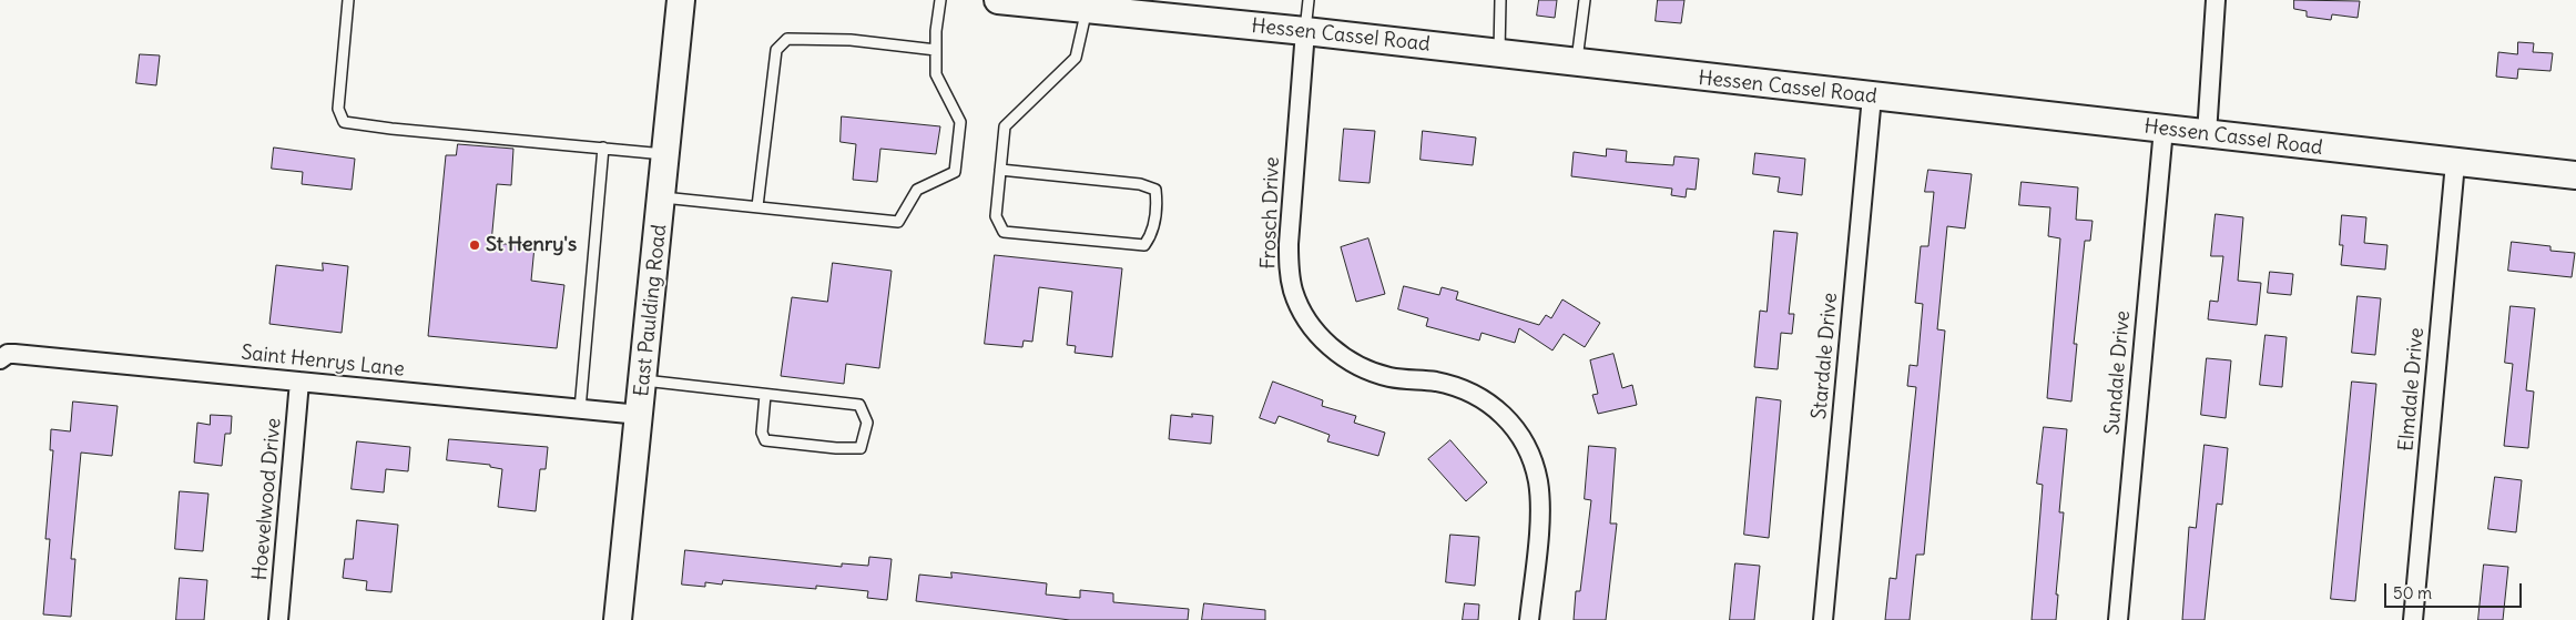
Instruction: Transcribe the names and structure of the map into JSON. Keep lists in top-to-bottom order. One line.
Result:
{"streets":{"main road":["Hessen Cassel Road","East Paulding Road"],"street":["Frosch Drive","Stardale Drive","Saint Henrys Lane","Sundale Drive","Elmdale Drive","Hoevelwood Drive"]},"crossings":[["Hessen Cassel Road","Frosch Drive"],["Hessen Cassel Road","Stardale Drive"],["Hessen Cassel Road","Sundale Drive"],["Hessen Cassel Road","Elmdale Drive"],["East Paulding Road","Saint Henrys Lane"],["Saint Henrys Lane","Hoevelwood Drive"]],"places":["St Henry's"],"scale_bar":"50 m"}
